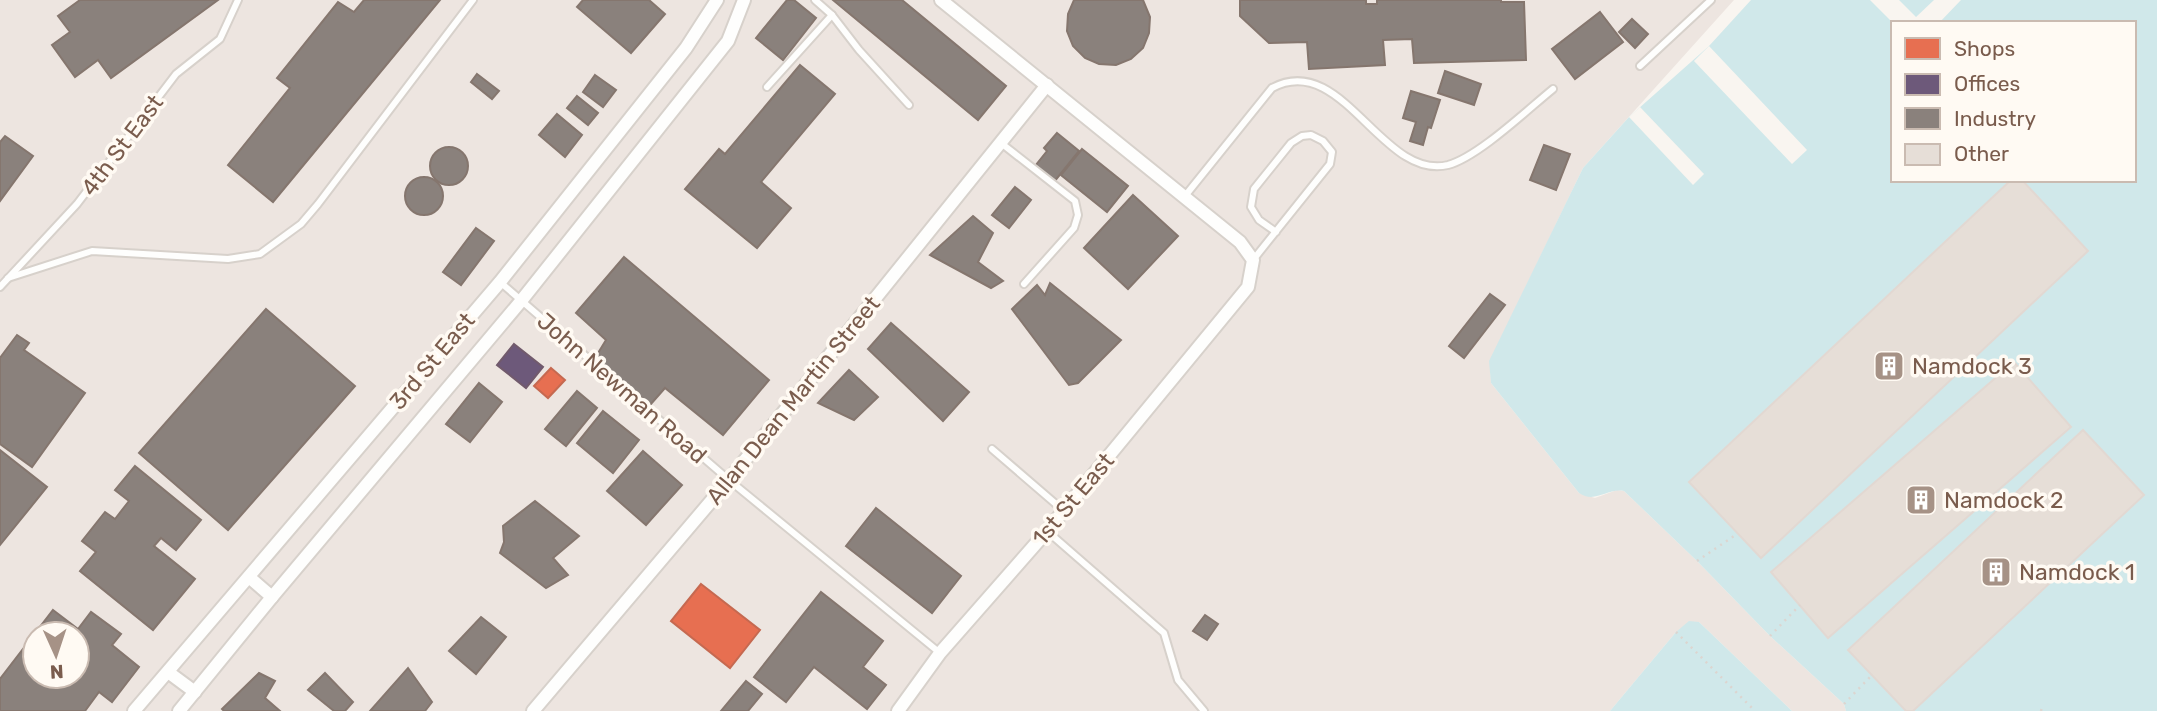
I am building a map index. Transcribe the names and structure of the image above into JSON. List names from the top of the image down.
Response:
{
  "streets": {
    "street": ["3rd St East", "Allan Dean Martin Street", "1st St East"],
    "lane": ["4th St East", "John Newman Road"]
  },
  "crossings": [
    ["3rd St East", "John Newman Road"],
    ["John Newman Road", "Allan Dean Martin Street"],
    ["John Newman Road", "1st St East"]
  ],
  "places": {
    "building": ["Namdock 3", "Namdock 2", "Namdock 1"]
  },
  "legend": [
    "Shops",
    "Offices",
    "Industry",
    "Other"
  ],
  "north": "bottom"
}
